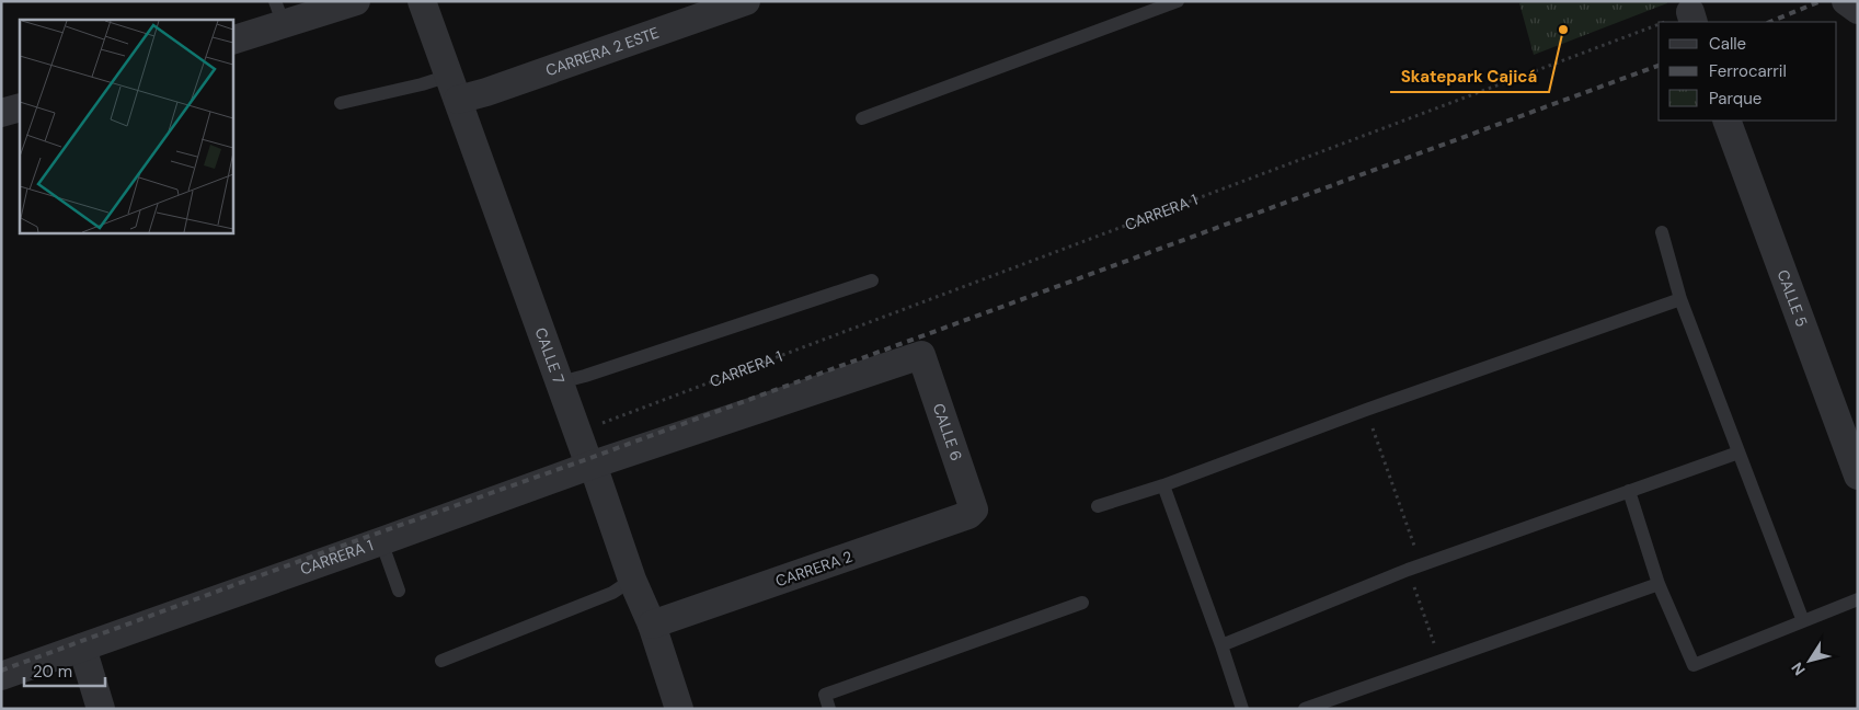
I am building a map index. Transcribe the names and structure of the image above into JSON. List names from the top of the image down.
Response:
{
  "streets": {
    "street": [
      "CARRERA 2 ESTE",
      "CARRERA 1",
      "CALLE 5",
      "CALLE 7",
      "CALLE 6",
      "CARRERA 2"
    ]
  },
  "crossings": [
    ["CARRERA 2 ESTE", "CALLE 7"],
    ["CARRERA 1", "CALLE 7"],
    ["CARRERA 1", "CALLE 6"],
    ["CALLE 7", "CARRERA 2"],
    ["CALLE 6", "CARRERA 2"]
  ],
  "places": ["Skatepark Cajicá"],
  "legend": ["Calle", "Ferrocarril", "Parque"],
  "scale_bar": "20 m",
  "north": "bottom left"
}
